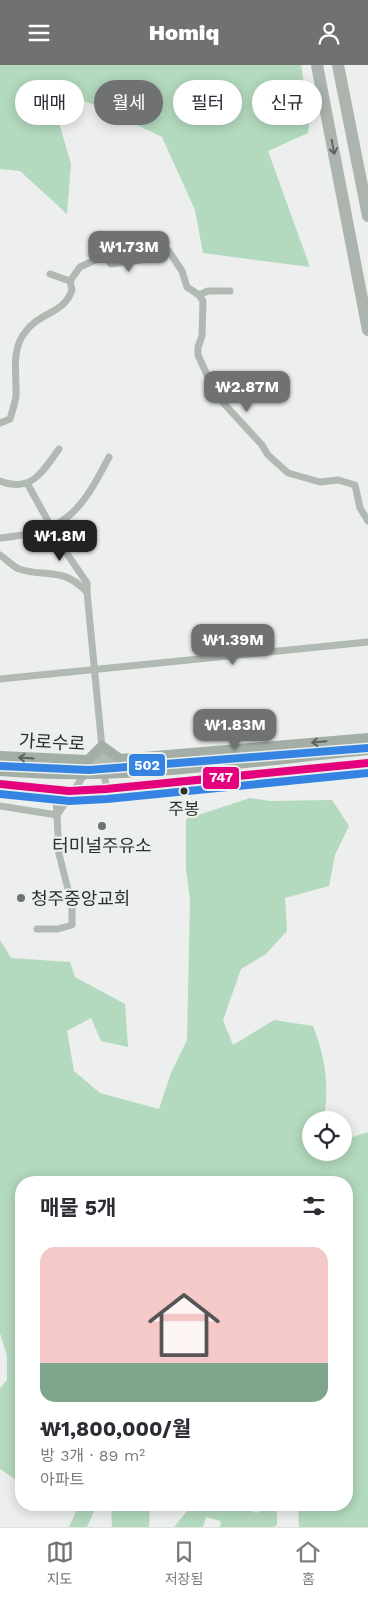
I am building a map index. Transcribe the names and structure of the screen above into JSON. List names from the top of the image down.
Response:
{
  "streets": {
    "main road": ["가로수로"]
  },
  "places": ["주봉", "터미널주유소", "청주중앙교회"],
  "lines": ["transit line 502", "transit line 747"],
  "page": {
    "header": "Homiq",
    "chip": [
      "매매",
      "월세",
      "필터",
      "신규"
    ],
    "price": [
      "₩1.73M",
      "₩2.87M",
      "₩1.8M",
      "₩1.39M",
      "₩1.83M"
    ],
    "heading": "매물 5개",
    "list": [
      {
        "name": "₩1,800,000/월",
        "note": "방 3개 · 89 m² · 아파트"
      }
    ],
    "tabs": ["지도", "저장됨", "홈"]
  }
}
